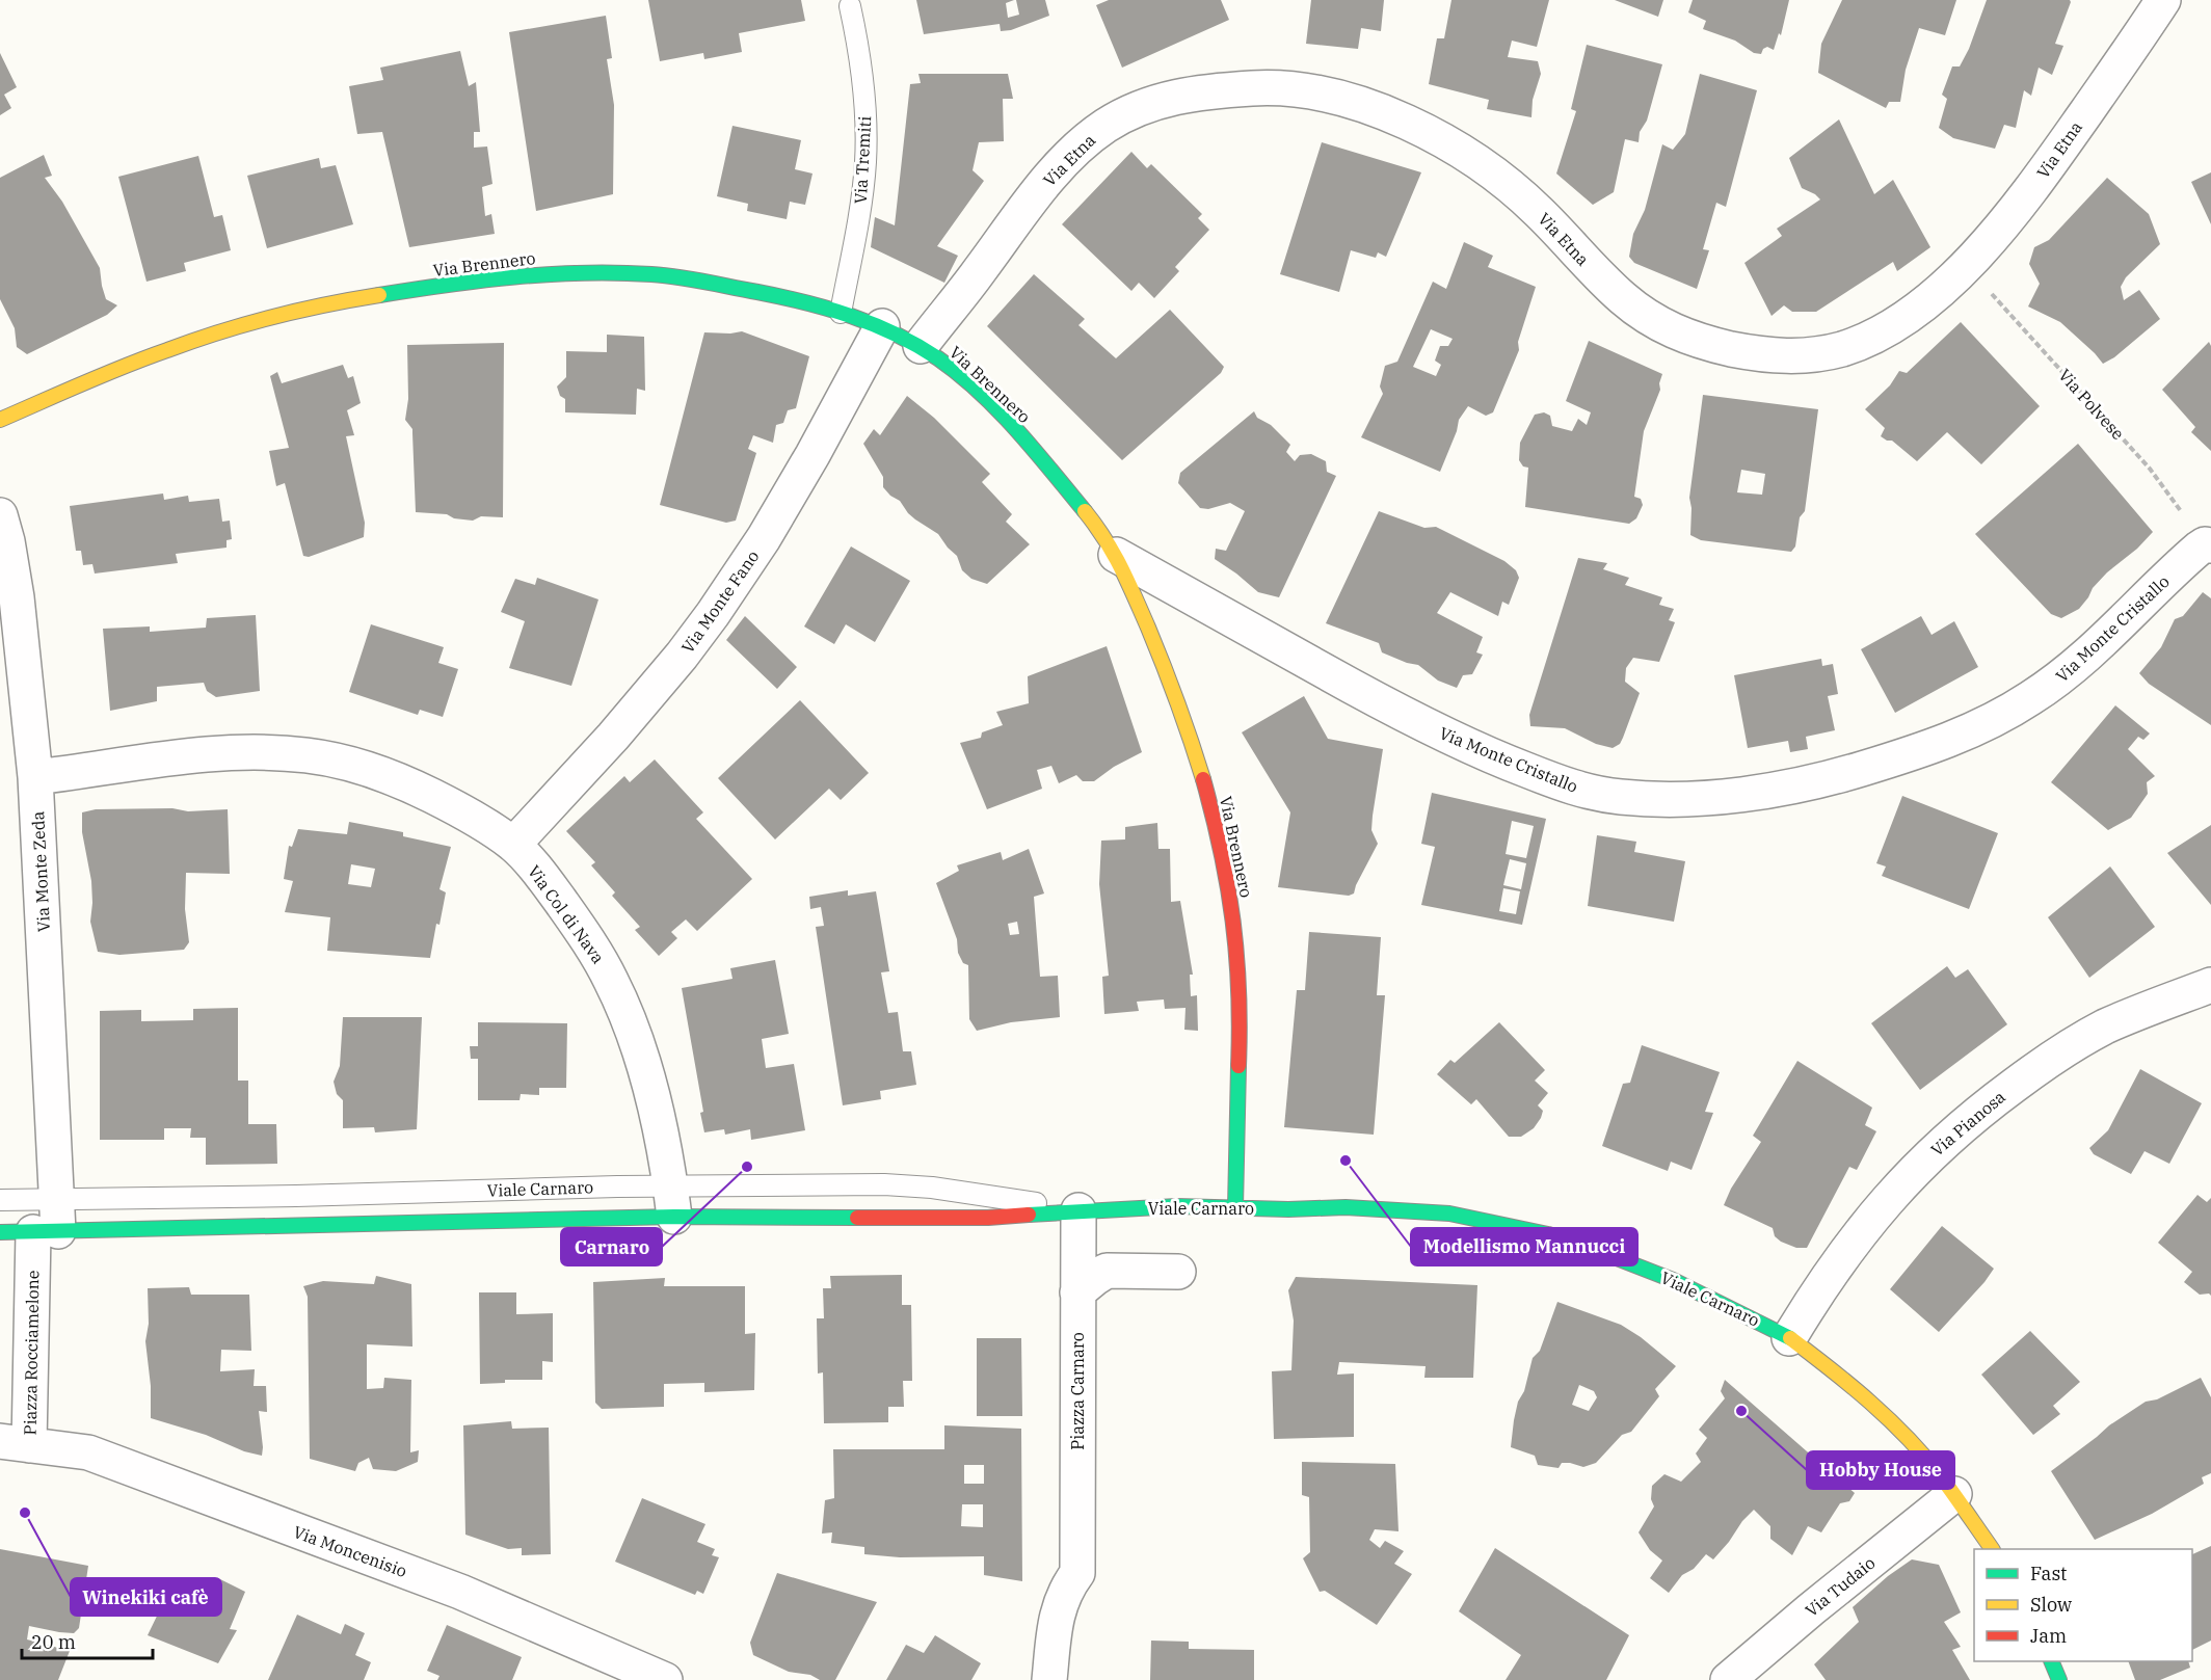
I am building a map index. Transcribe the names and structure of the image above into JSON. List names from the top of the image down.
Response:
{
  "streets": {
    "street": [
      "Via Etna",
      "Via Brennero",
      "Via Monte Fano",
      "Via Monte Cristallo",
      "Via Monte Zeda",
      "Via Col di Nava",
      "Via Pianosa",
      "Viale Carnaro",
      "Piazza Rocciamelone",
      "Piazza Carnaro",
      "Via Moncenisio",
      "Via Tudaio"
    ],
    "lane": ["Via Tremiti"],
    "path": ["Via Polvese"]
  },
  "crossings": [
    ["Via Etna", "Via Brennero"],
    ["Via Etna", "Via Polvese"],
    ["Via Tremiti", "Via Brennero"],
    ["Via Brennero", "Via Monte Fano"],
    ["Via Brennero", "Via Monte Cristallo"],
    ["Via Brennero", "Viale Carnaro"],
    ["Via Polvese", "Via Monte Cristallo"],
    ["Via Monte Fano", "Via Col di Nava"],
    ["Via Monte Zeda", "Via Col di Nava"],
    ["Via Monte Zeda", "Viale Carnaro"],
    ["Via Monte Zeda", "Piazza Rocciamelone"],
    ["Via Col di Nava", "Viale Carnaro"],
    ["Via Pianosa", "Viale Carnaro"],
    ["Viale Carnaro", "Piazza Rocciamelone"],
    ["Viale Carnaro", "Piazza Carnaro"],
    ["Viale Carnaro", "Via Tudaio"],
    ["Piazza Rocciamelone", "Via Moncenisio"]
  ],
  "places": [
    "Modellismo Mannucci",
    "Carnaro",
    "Hobby House",
    "Winekiki cafè"
  ],
  "legend": ["Fast", "Slow", "Jam"],
  "scale_bar": "20 m"
}
